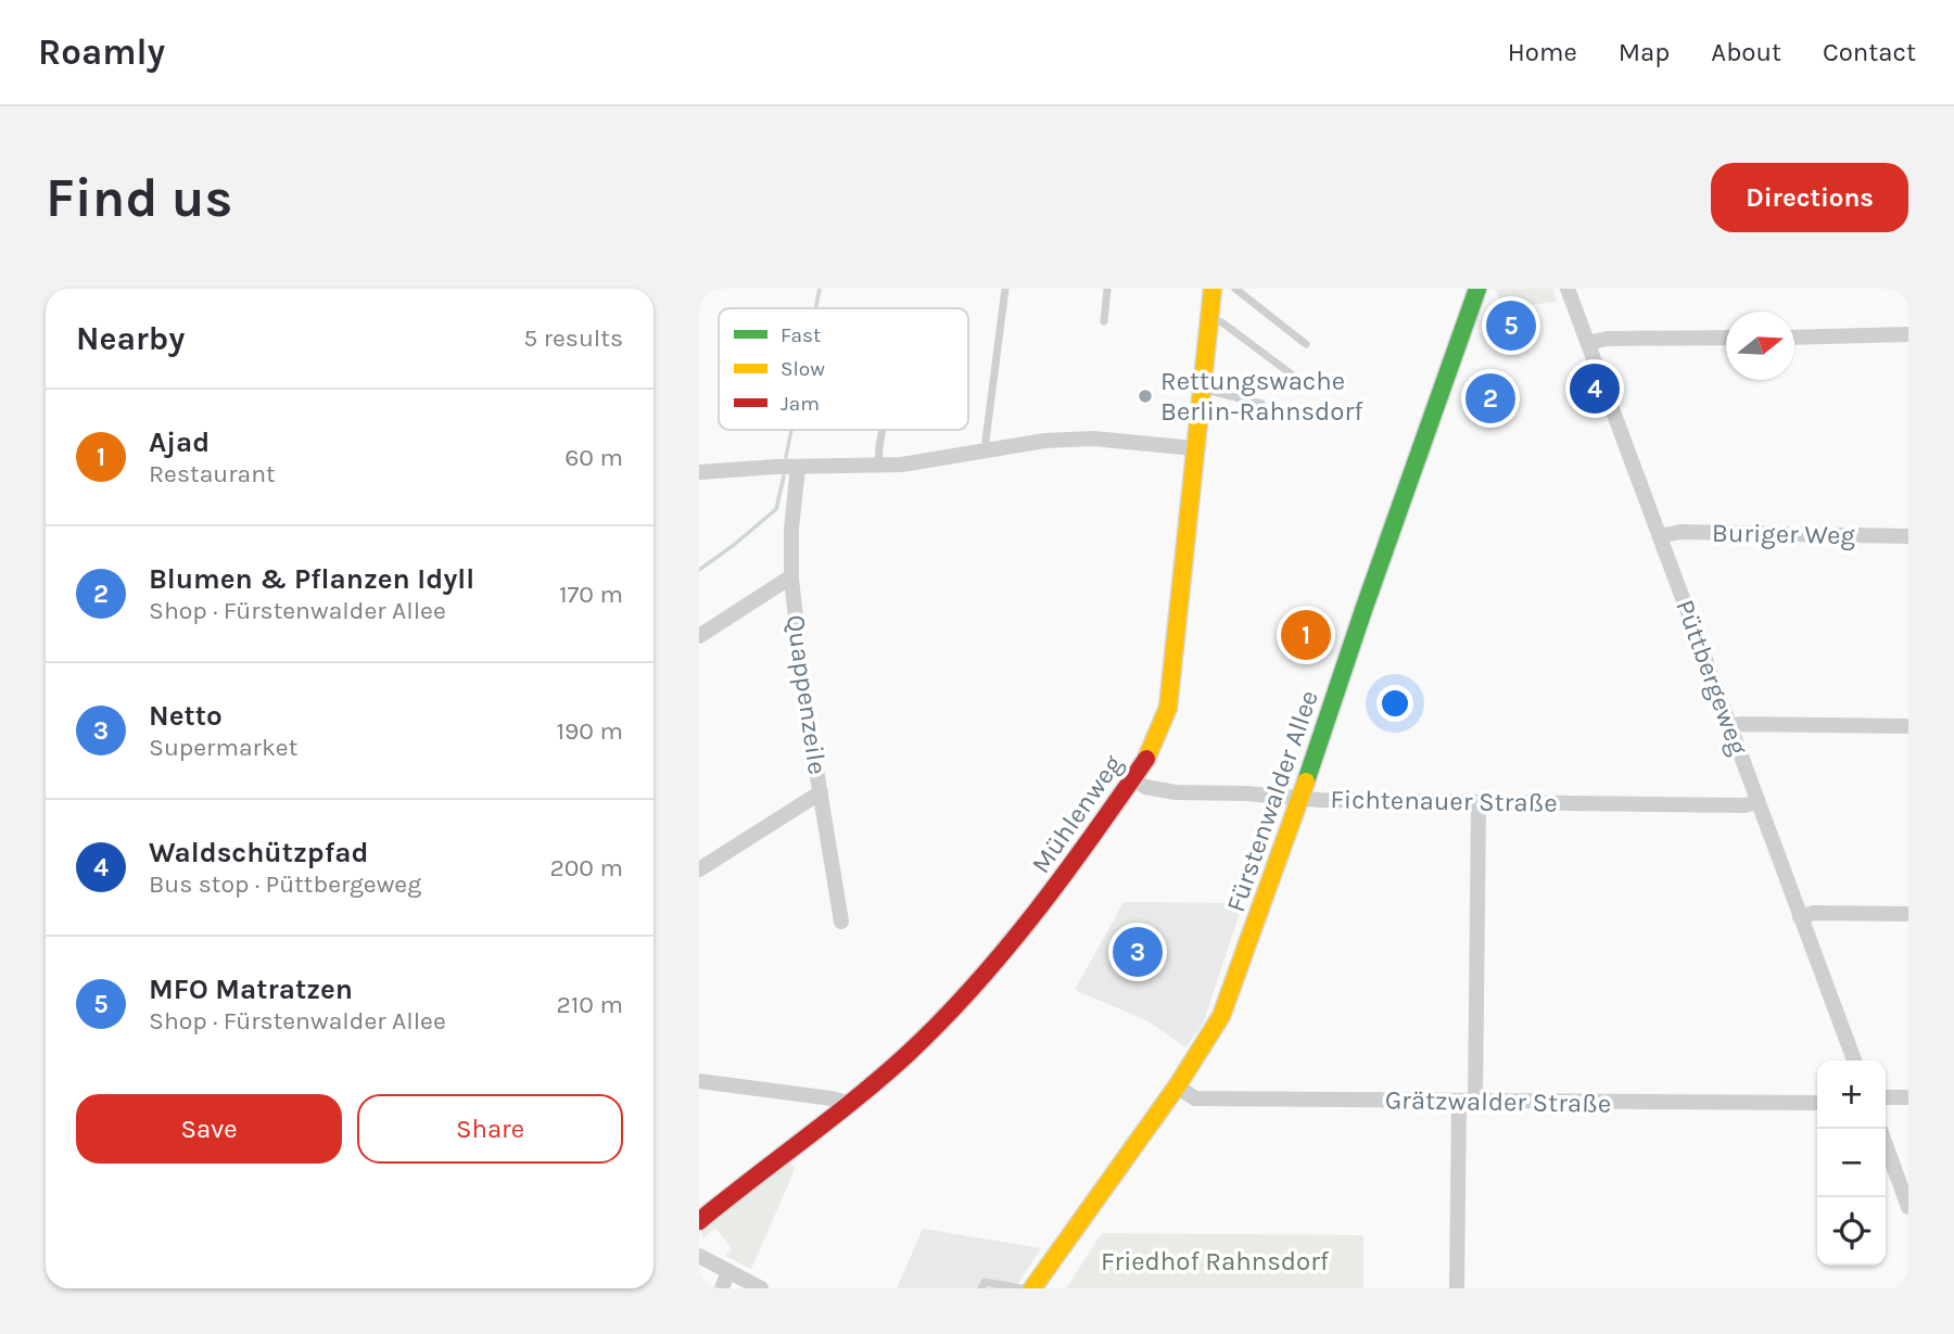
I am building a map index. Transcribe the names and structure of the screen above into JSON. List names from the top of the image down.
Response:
{
  "streets": {
    "street": [
      "Buriger Weg",
      "Püttbergeweg",
      "Quappenzeile",
      "Fürstenwalder Allee",
      "Fichtenauer Straße",
      "Mühlenweg",
      "Grätzwalder Straße"
    ]
  },
  "crossings": [
    ["Buriger Weg", "Püttbergeweg"],
    ["Püttbergeweg", "Fichtenauer Straße"],
    ["Fürstenwalder Allee", "Fichtenauer Straße"],
    ["Fürstenwalder Allee", "Grätzwalder Straße"],
    ["Fichtenauer Straße", "Mühlenweg"]
  ],
  "parks": ["Friedhof Rahnsdorf"],
  "places": ["Rettungswache Berlin-Rahnsdorf"],
  "legend": ["Fast", "Slow", "Jam"],
  "north": "right",
  "page": {
    "header": "Roamly",
    "nav": [
      "Home",
      "Map",
      "About",
      "Contact"
    ],
    "buttons": [
      "Directions",
      ["Save", "Share"]
    ],
    "title": "Find us",
    "heading": ["Nearby", "5 results"],
    "pins": [
      "5",
      "4",
      "2",
      "1",
      "3"
    ],
    "list": [
      {
        "mark": "1",
        "name": "Ajad",
        "note": "Restaurant",
        "value": "60 m"
      },
      {
        "mark": "2",
        "name": "Blumen & Pflanzen Idyll",
        "note": "Shop · Fürstenwalder Allee",
        "value": "170 m"
      },
      {
        "mark": "3",
        "name": "Netto",
        "note": "Supermarket",
        "value": "190 m"
      },
      {
        "mark": "4",
        "name": "Waldschützpfad",
        "note": "Bus stop · Püttbergeweg",
        "value": "200 m"
      },
      {
        "mark": "5",
        "name": "MFO Matratzen",
        "note": "Shop · Fürstenwalder Allee",
        "value": "210 m"
      }
    ],
    "map_buttons": ["+", "−"]
  }
}
